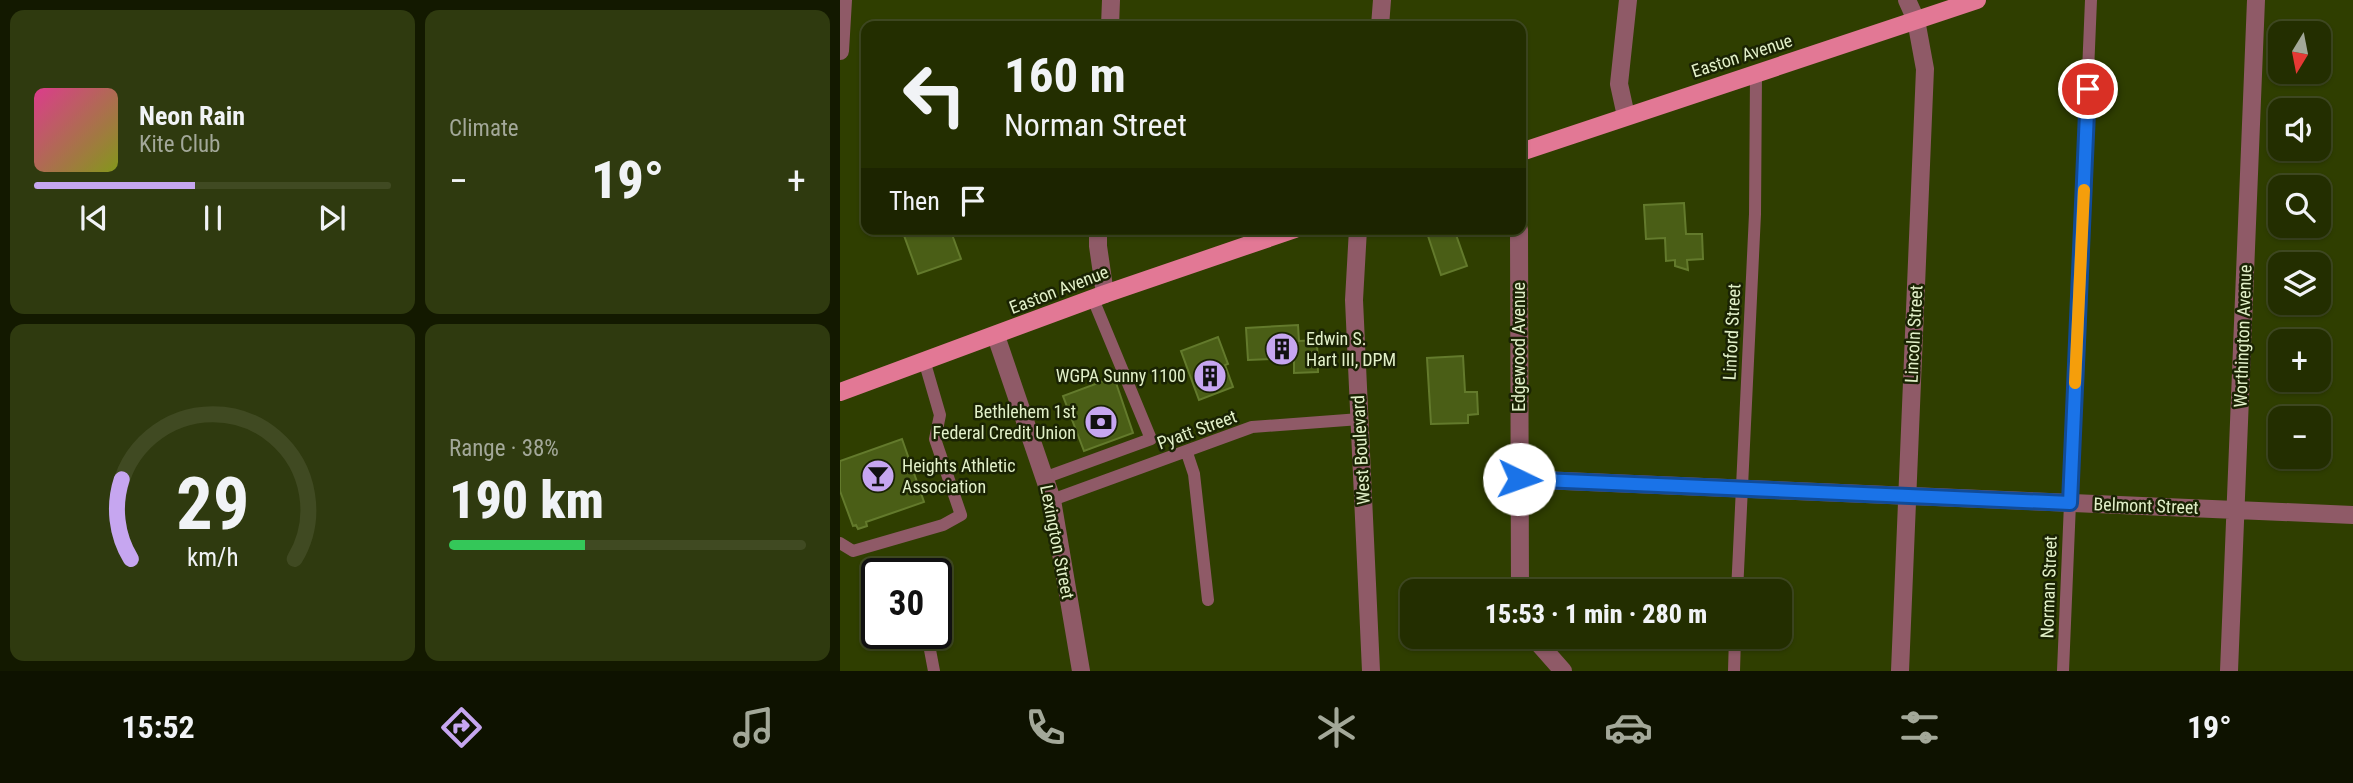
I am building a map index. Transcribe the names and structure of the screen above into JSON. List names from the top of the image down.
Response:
{
  "streets": {
    "main road": ["Easton Avenue"],
    "street": [
      "Lincoln Street",
      "Worthington Avenue",
      "Edgewood Avenue",
      "West Boulevard",
      "Belmont Street",
      "Lexington Street"
    ],
    "lane": ["Linford Street", "Pyatt Street", "Norman Street"]
  },
  "crossings": [
    ["Easton Avenue", "Linford Street"],
    ["Easton Avenue", "Lincoln Street"],
    ["Easton Avenue", "Lexington Street"],
    ["Linford Street", "Belmont Street"],
    ["Lincoln Street", "Belmont Street"],
    ["Worthington Avenue", "Belmont Street"],
    ["Edgewood Avenue", "Belmont Street"],
    ["Pyatt Street", "West Boulevard"],
    ["Pyatt Street", "Lexington Street"],
    ["Belmont Street", "Norman Street"]
  ],
  "places": {
    "building": ["Edwin S. Hart III, DPM", "WGPA Sunny 1100"],
    "bank": ["Bethlehem 1st Federal Credit Union"],
    "bar": ["Heights Athletic Association"]
  },
  "north": "bottom",
  "page": {
    "tile": [
      "Climate",
      ["Range · 38%", "190 km"]
    ],
    "map_buttons": ["+", "−"],
    "turn": ["160 m", "Norman Street"],
    "song": ["Neon Rain", "Kite Club"],
    "heat": ["−", "19°", "+"],
    "then": "Then",
    "limit": "30",
    "trip": "15:53 · 1 min · 280 m",
    "tabs": ["15:52", "19°"],
    "gauge": ["29", "km/h"]
  }
}
